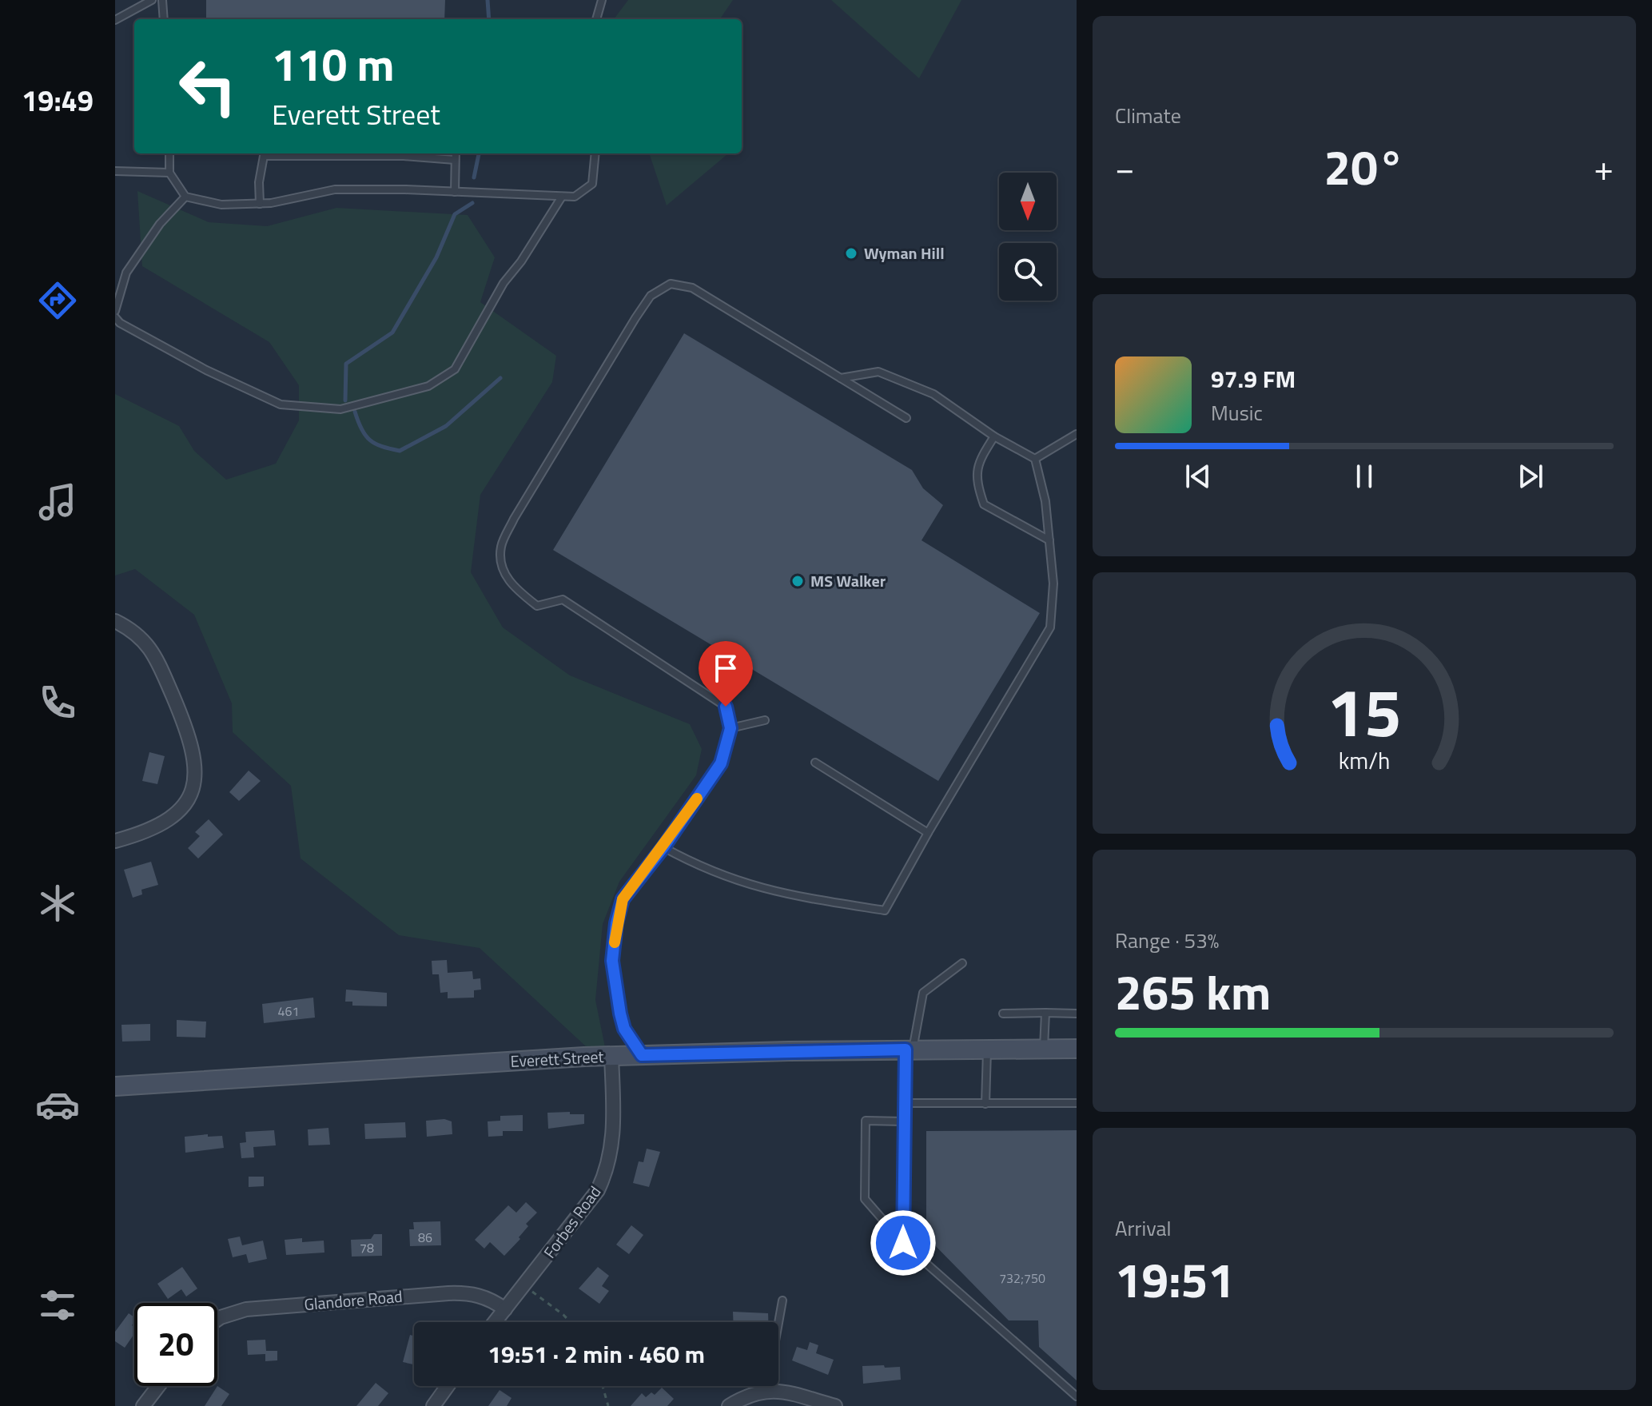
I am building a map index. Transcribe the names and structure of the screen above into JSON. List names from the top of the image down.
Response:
{
  "streets": {
    "street": ["Everett Street", "Forbes Road", "Glandore Road"]
  },
  "crossings": [
    ["Everett Street", "Forbes Road"],
    ["Forbes Road", "Glandore Road"]
  ],
  "places": ["Wyman Hill", "MS Walker"],
  "house_numbers": [
    "461",
    "86",
    "78",
    "732;750"
  ],
  "north": "bottom",
  "page": {
    "tabs": "19:49",
    "tile": [
      "Climate",
      ["Range · 53%", "265 km"],
      ["Arrival", "19:51"]
    ],
    "turn": ["110 m", "Everett Street"],
    "heat": ["−", "20°", "+"],
    "song": ["97.9 FM", "Music"],
    "limit": "20",
    "trip": "19:51 · 2 min · 460 m",
    "gauge": ["15", "km/h"]
  }
}
